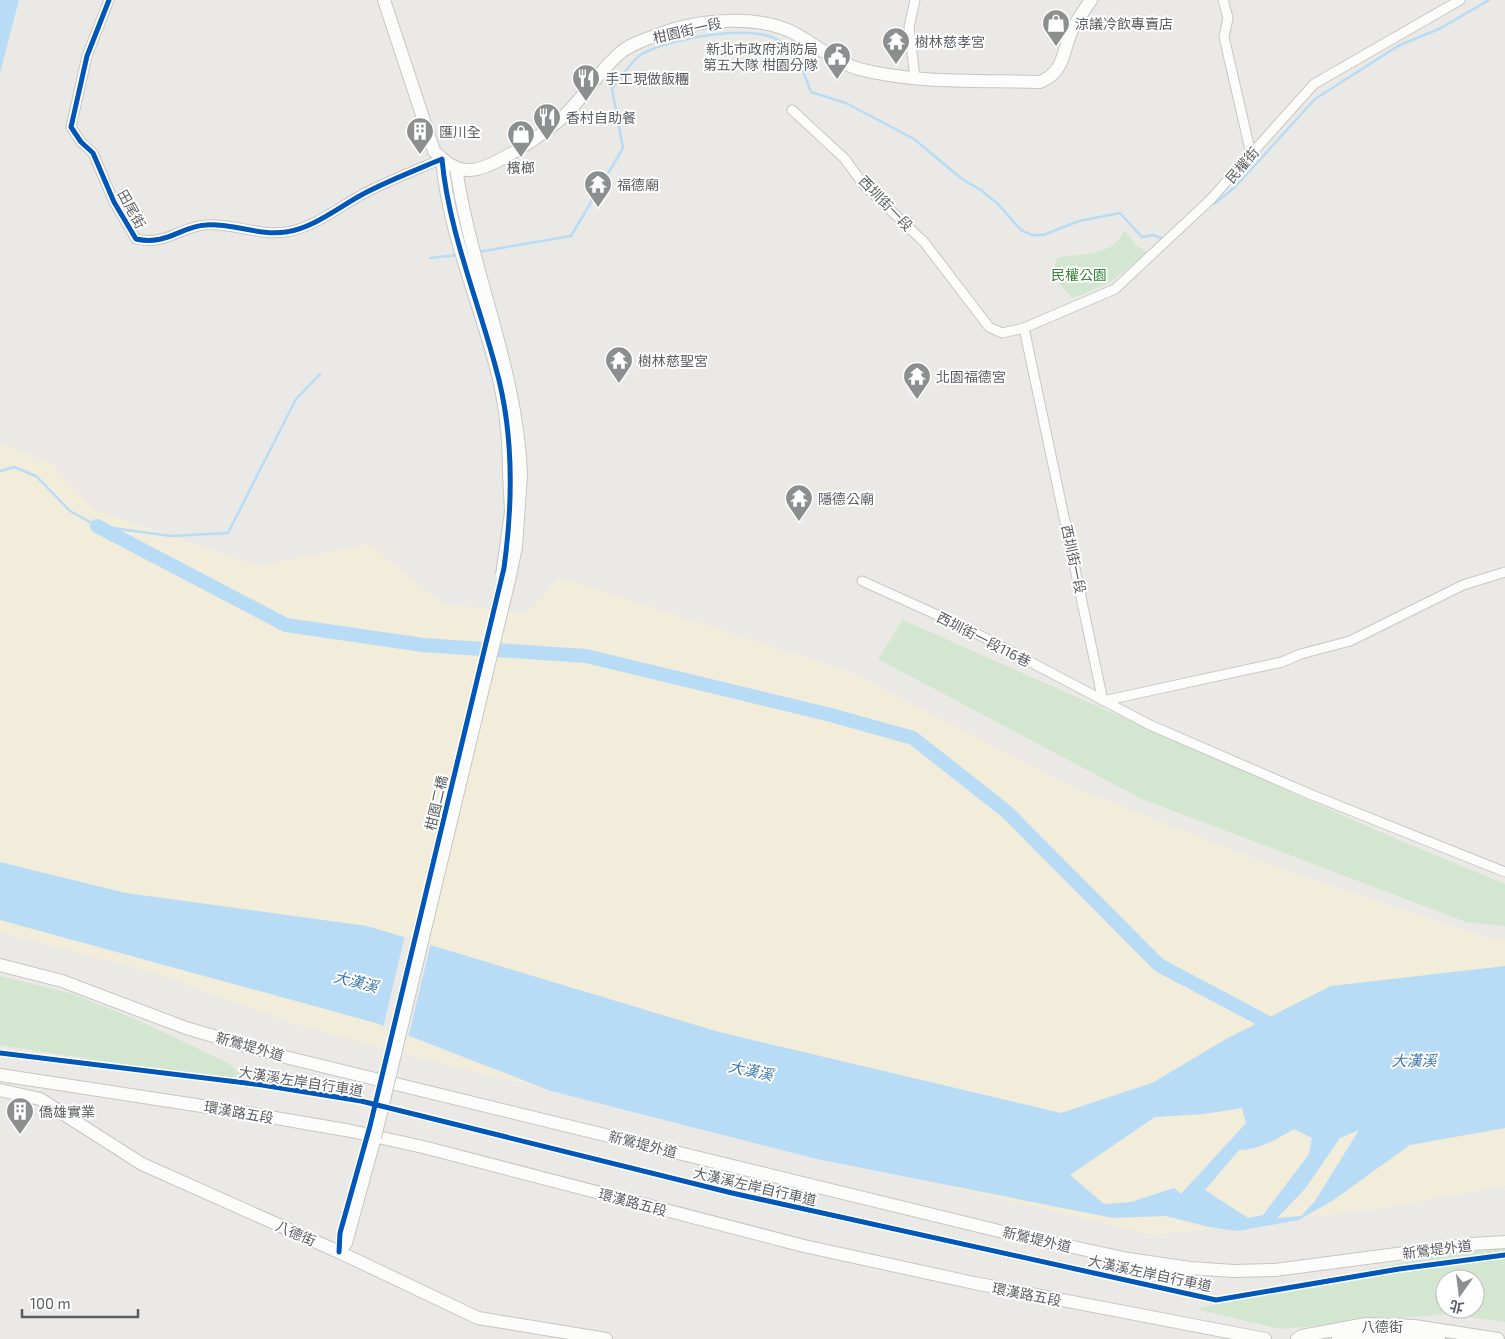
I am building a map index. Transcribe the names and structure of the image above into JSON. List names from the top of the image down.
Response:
{
  "streets": {
    "street": [
      "柑園街一段",
      "民權街",
      "西圳街一段",
      "田尾街",
      "西圳街一段116巷",
      "柑園二橋",
      "新鶯堤外道",
      "環漢路五段",
      "八德街"
    ],
    "cycle path": ["大漢溪左岸自行車道"]
  },
  "crossings": [
    ["民權街", "西圳街一段"],
    ["西圳街一段", "西圳街一段116巷"],
    ["柑園二橋", "環漢路五段"],
    ["柑園二橋", "八德街"]
  ],
  "water": ["大漢溪"],
  "parks": ["民權公園"],
  "places": {
    "shop": ["涼議冷飲專賣店", "檳榔"],
    "temple": [
      "樹林慈孝宮",
      "福德廟",
      "樹林慈聖宮",
      "北園福德宮",
      "隱德公廟"
    ],
    "public building": ["新北市政府消防局 第五大隊 柑園分隊"],
    "restaurant": ["手工現做飯糰", "香村自助餐"],
    "building": ["匯川全", "僑雄實業"]
  },
  "scale_bar": "100 m",
  "north": "bottom"
}
